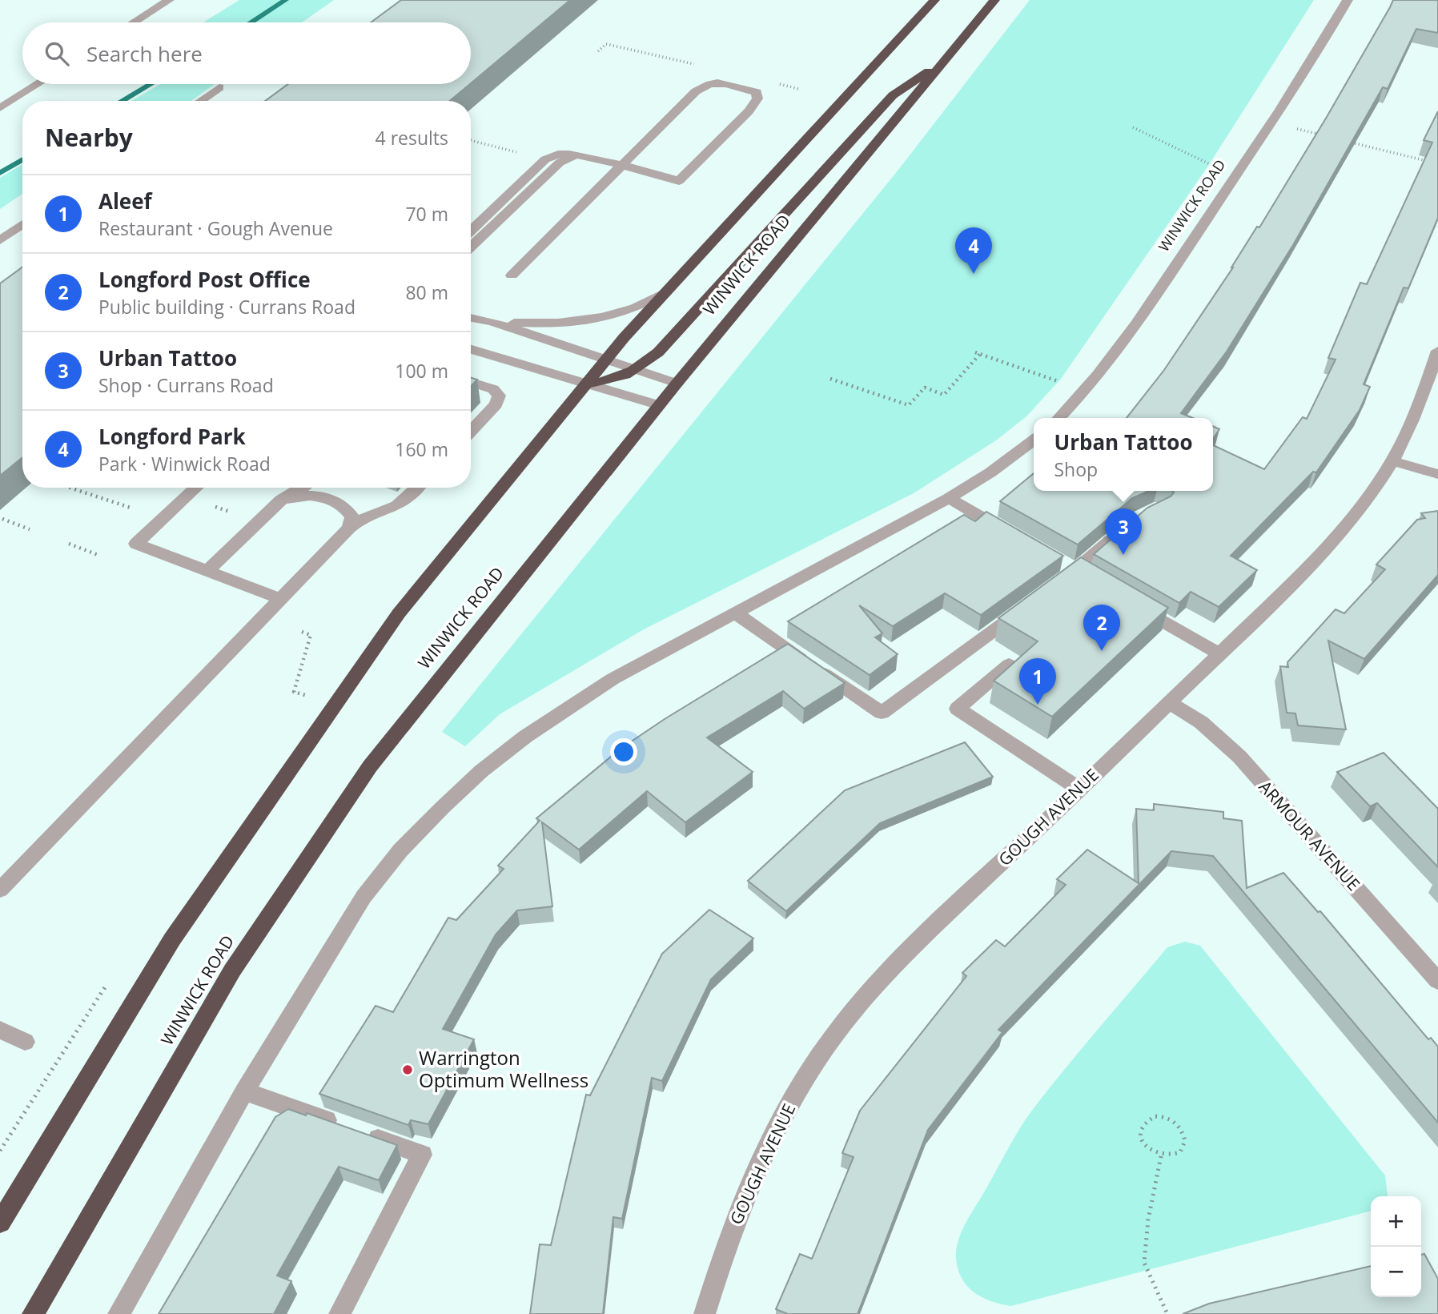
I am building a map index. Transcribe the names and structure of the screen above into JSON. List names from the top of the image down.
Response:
{
  "streets": {
    "highway": ["WINWICK ROAD"],
    "street": ["GOUGH AVENUE", "ARMOUR AVENUE"]
  },
  "crossings": [
    ["GOUGH AVENUE", "ARMOUR AVENUE"]
  ],
  "places": ["Warrington Optimum Wellness"],
  "page": {
    "search": "Search here",
    "heading": ["Nearby", "4 results"],
    "list": [
      {
        "mark": "1",
        "name": "Aleef",
        "note": "Restaurant · Gough Avenue",
        "value": "70 m"
      },
      {
        "mark": "2",
        "name": "Longford Post Office",
        "note": "Public building · Currans Road",
        "value": "80 m"
      },
      {
        "mark": "3",
        "name": "Urban Tattoo",
        "note": "Shop · Currans Road",
        "value": "100 m"
      },
      {
        "mark": "4",
        "name": "Longford Park",
        "note": "Park · Winwick Road",
        "value": "160 m"
      }
    ],
    "pins": [
      "4",
      "3",
      "2",
      "1"
    ],
    "popup": ["Urban Tattoo", "Shop"],
    "map_buttons": ["+", "−"]
  }
}
